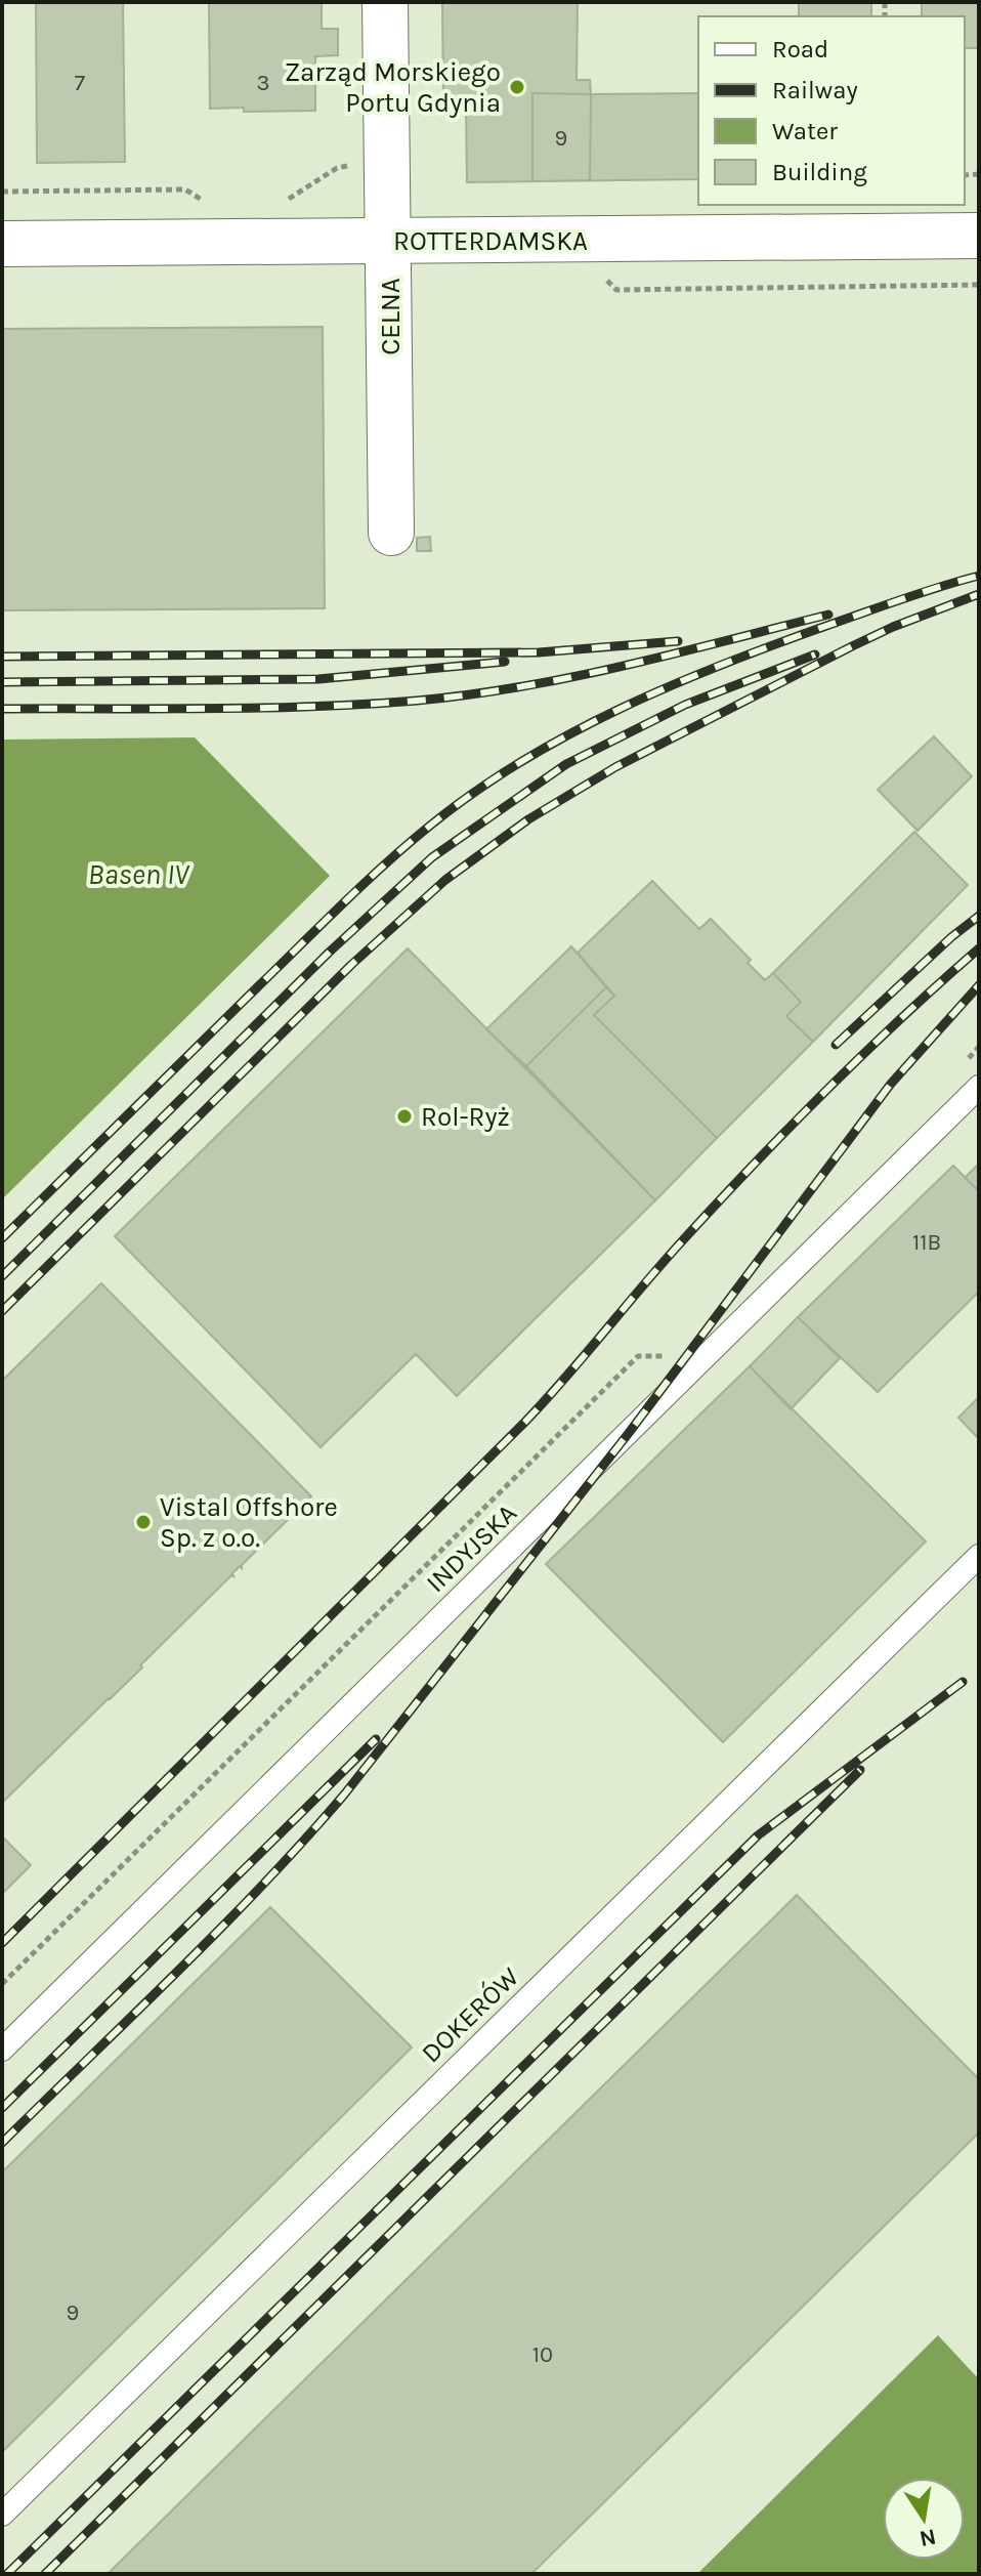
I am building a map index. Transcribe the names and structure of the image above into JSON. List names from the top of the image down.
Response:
{
  "streets": {
    "street": ["ROTTERDAMSKA", "CELNA"],
    "lane": ["INDYJSKA", "DOKERÓW"]
  },
  "crossings": [
    ["ROTTERDAMSKA", "CELNA"]
  ],
  "water": ["Basen IV"],
  "places": ["Zarząd Morskiego Portu Gdynia", "Rol-Ryż", "Vistal Offshore Sp. z o.o."],
  "house_numbers": [
    "7",
    "3",
    "9",
    "11B",
    "9",
    "10"
  ],
  "legend": [
    "Road",
    "Railway",
    "Water",
    "Building"
  ],
  "north": "bottom"
}
